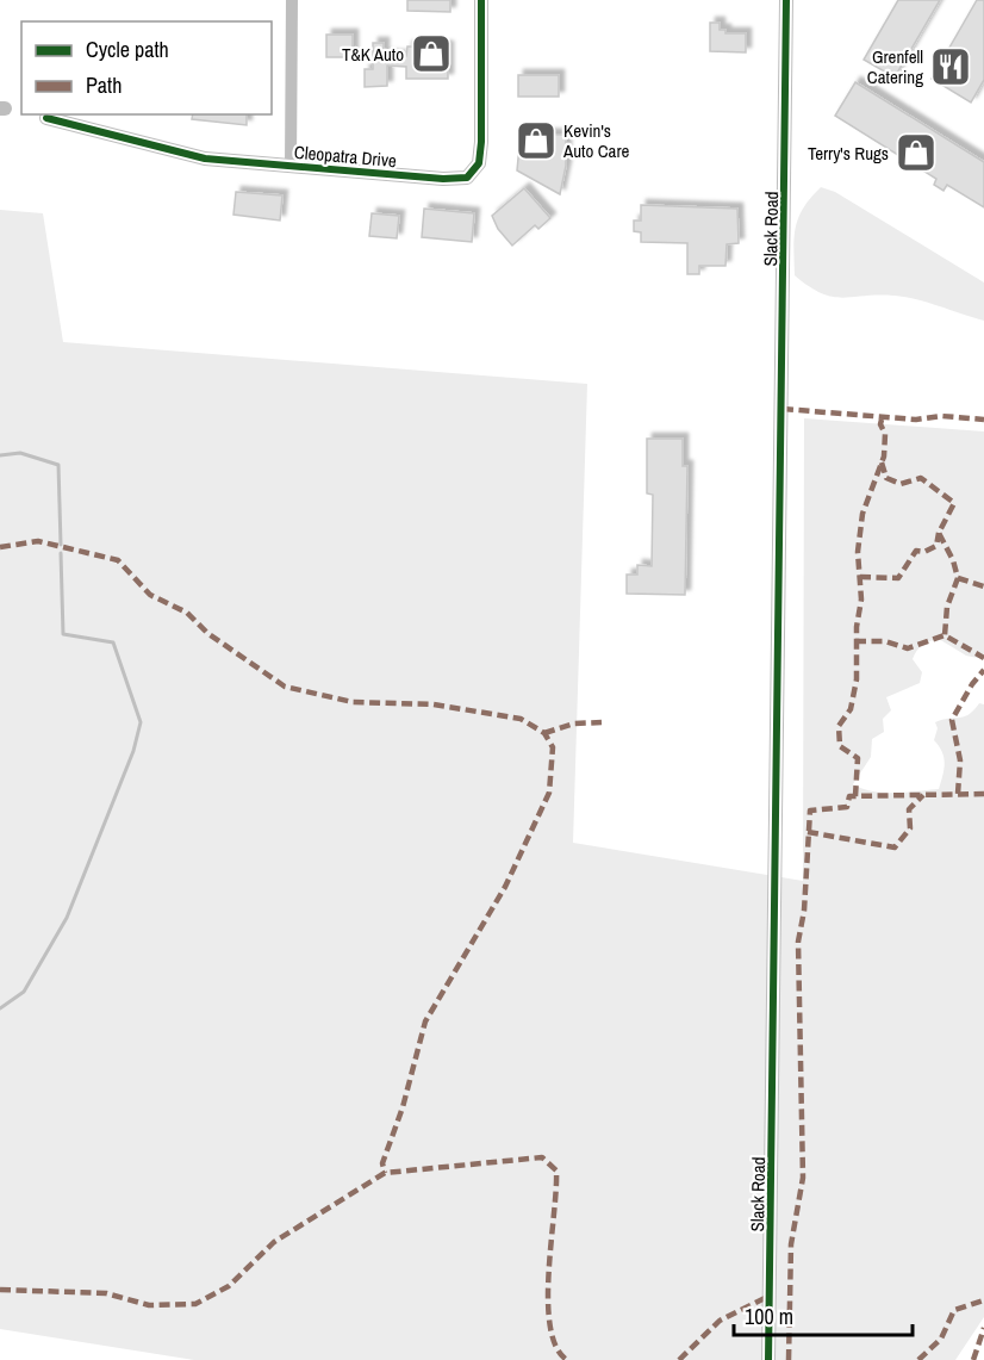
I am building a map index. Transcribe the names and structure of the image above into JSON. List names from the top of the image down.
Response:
{
  "streets": {
    "street": ["Cleopatra Drive", "Slack Road"]
  },
  "places": {
    "shop": ["T&K Auto", "Kevin's Auto Care", "Terry's Rugs"],
    "restaurant": ["Grenfell Catering"]
  },
  "legend": ["Cycle path", "Path"],
  "scale_bar": "100 m"
}
